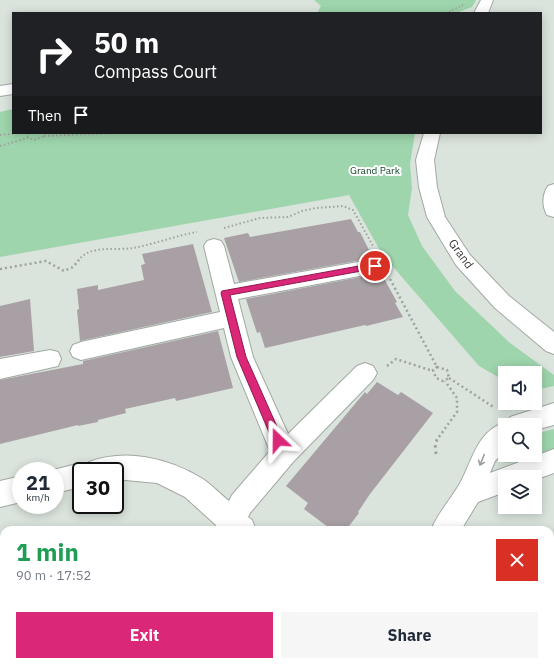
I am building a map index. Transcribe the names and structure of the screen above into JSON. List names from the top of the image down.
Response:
{
  "streets": {
    "street": ["Grand"]
  },
  "parks": ["Grand Park"],
  "page": {
    "turn": ["50 m", "Compass Court"],
    "then": "Then",
    "speed": "21 km/h",
    "limit": "30",
    "heading": ["1 min", "90 m · 17:52"],
    "buttons": ["Exit", "Share"]
  }
}
